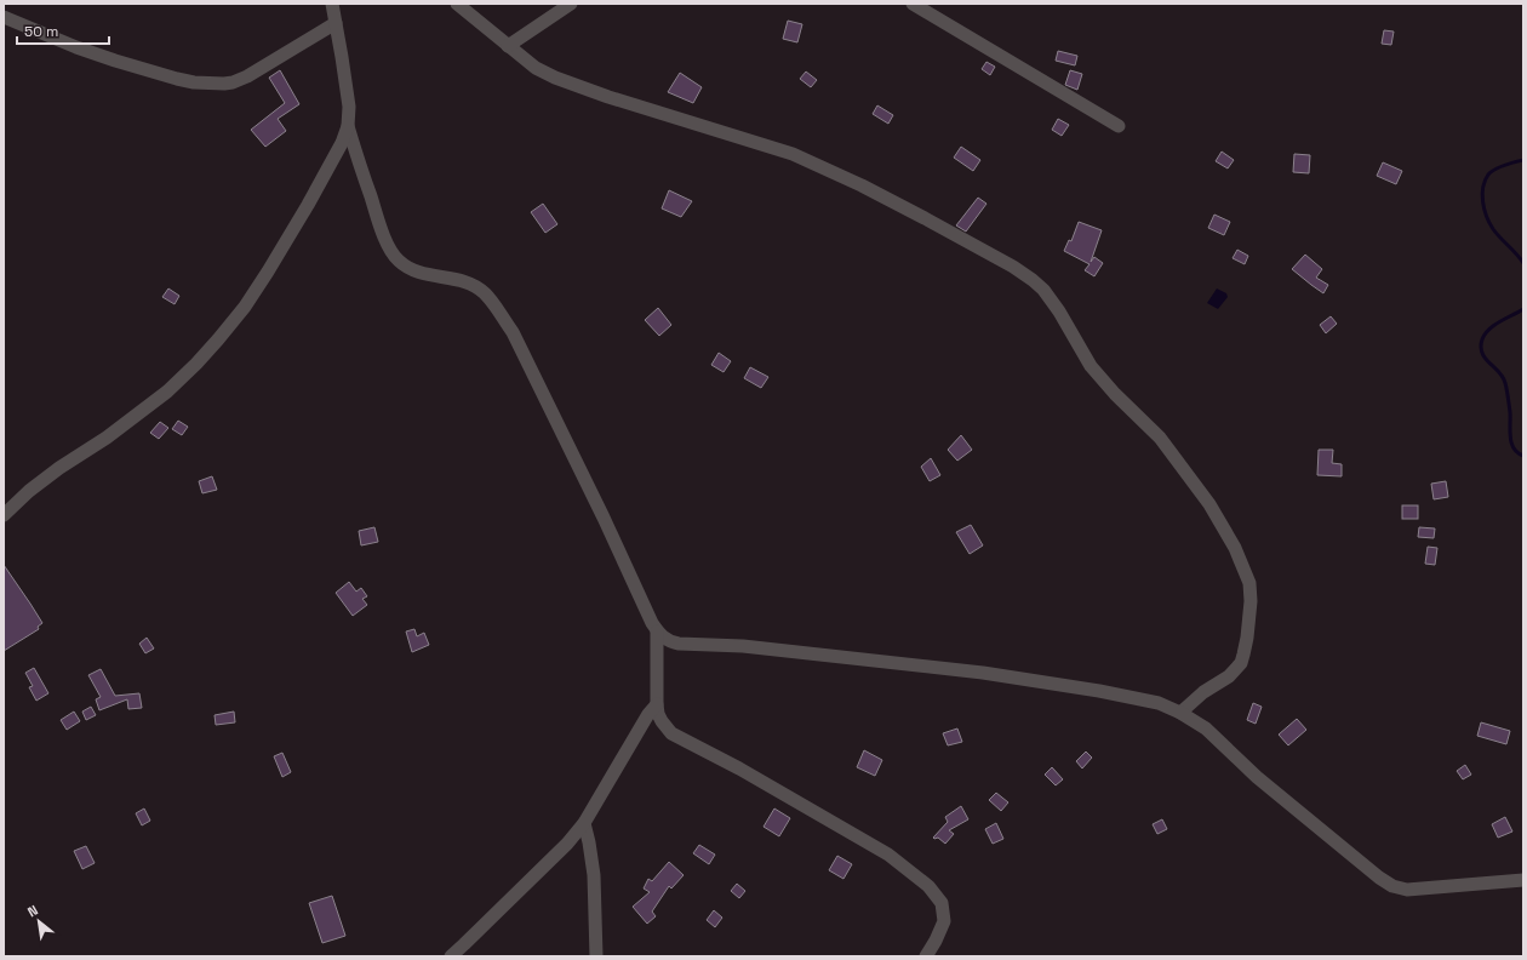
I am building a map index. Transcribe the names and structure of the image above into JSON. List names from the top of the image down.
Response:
{
  "scale_bar": "50 m",
  "north": "top left"
}
